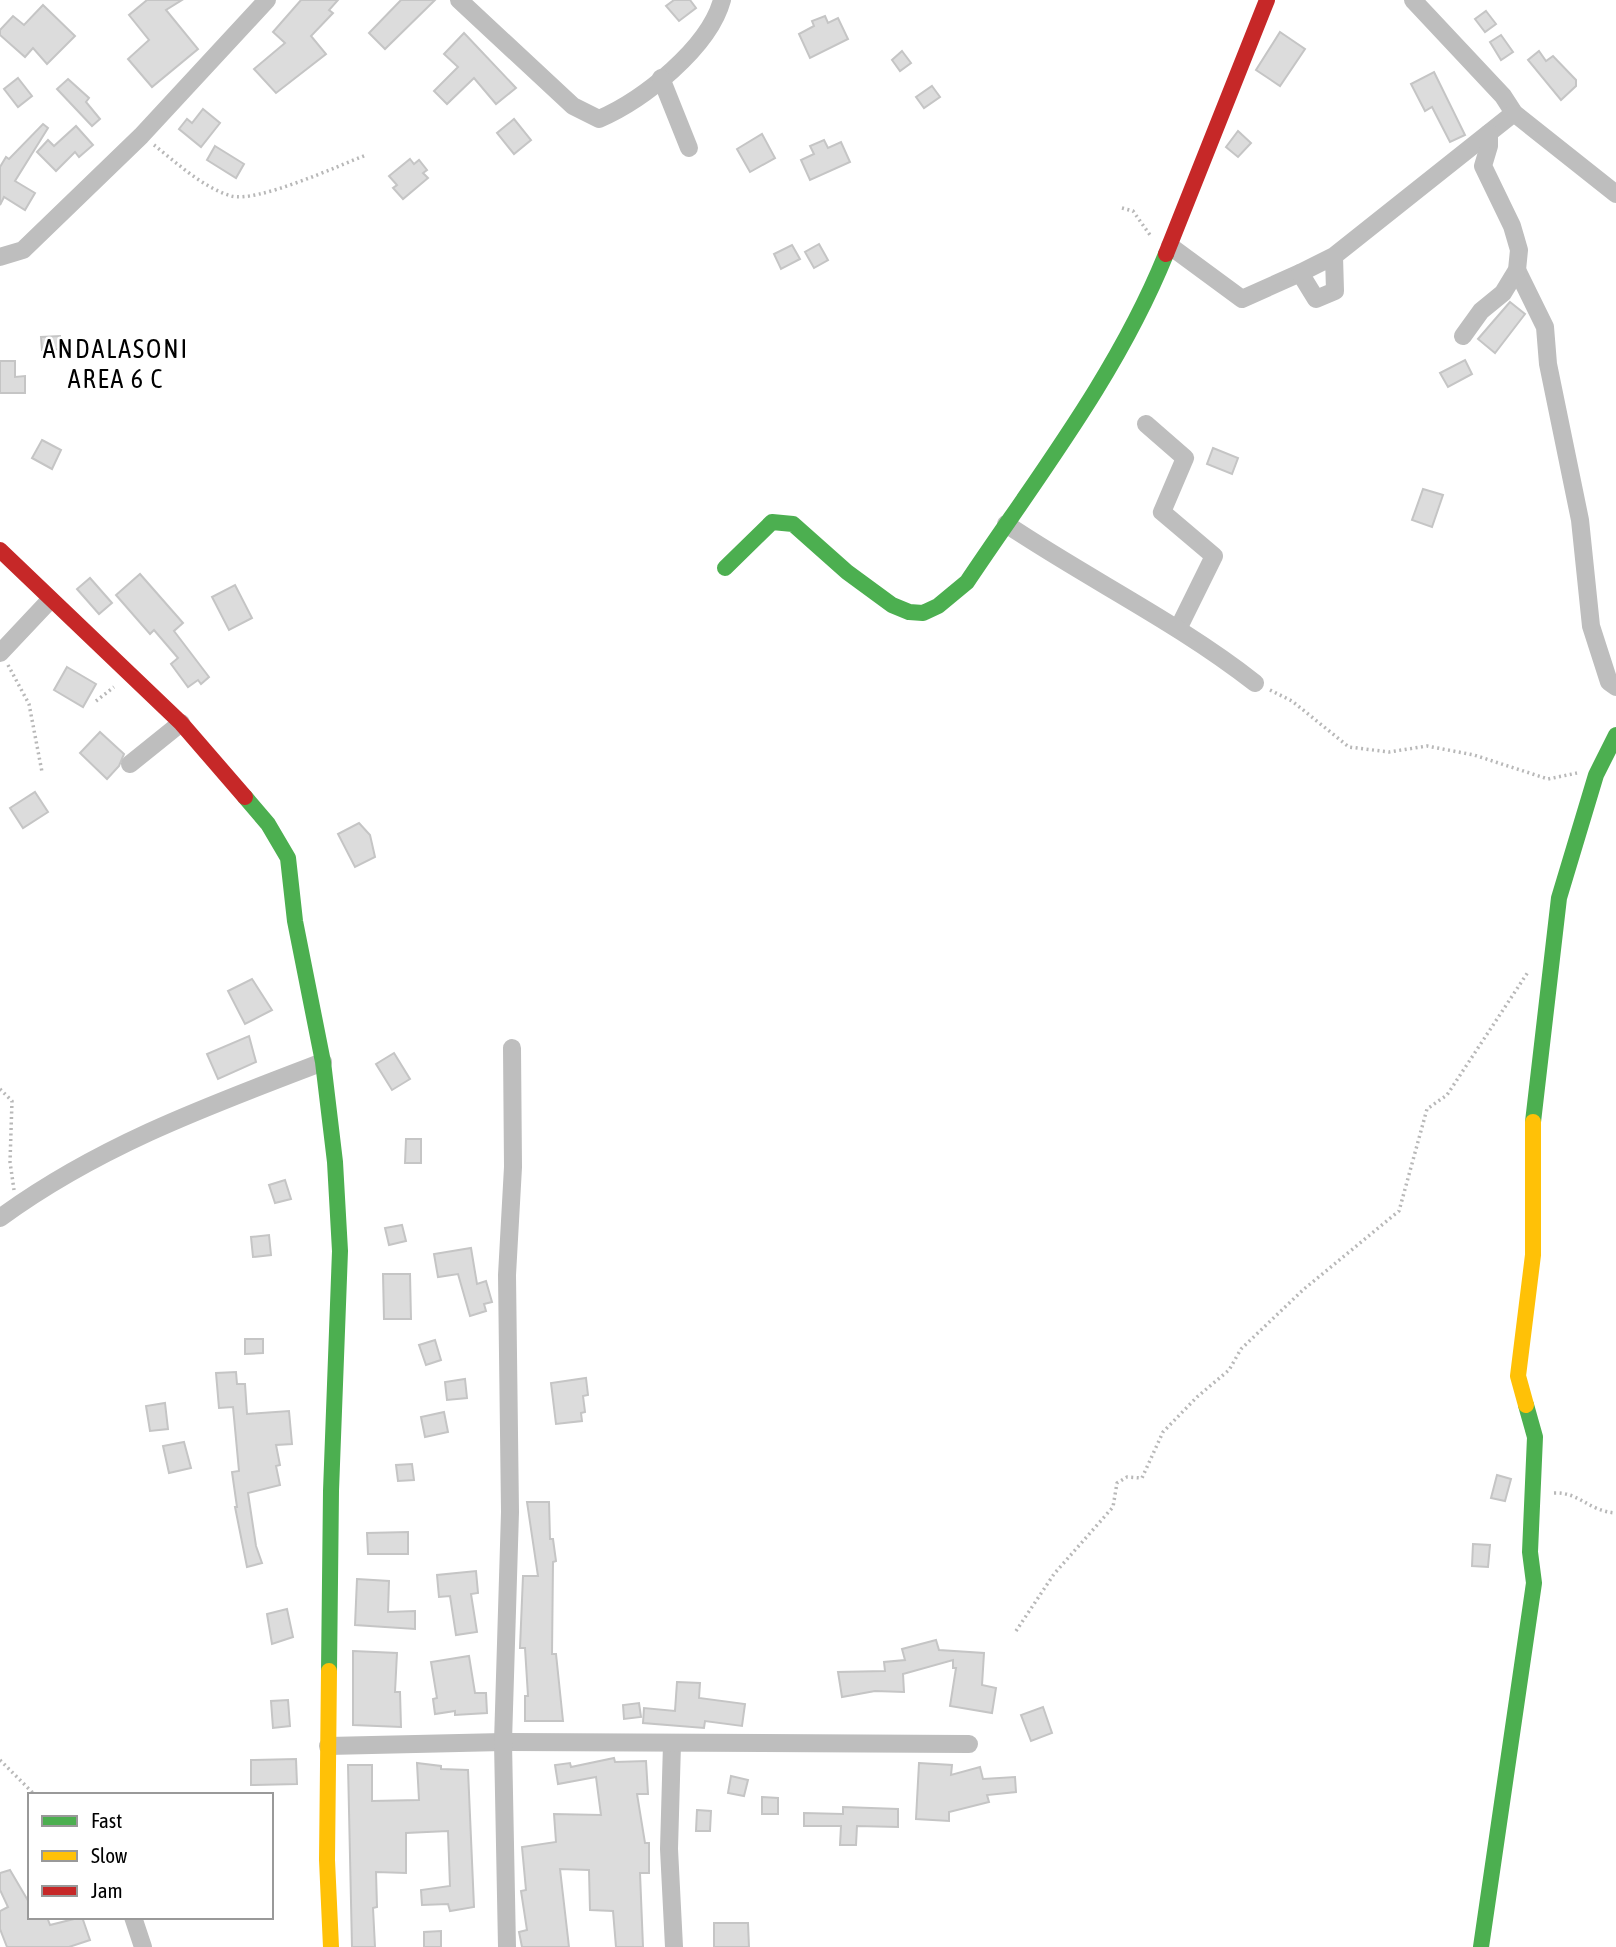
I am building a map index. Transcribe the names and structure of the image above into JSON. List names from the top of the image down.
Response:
{
  "districts": ["ANDALASONI AREA 6 C"],
  "legend": ["Fast", "Slow", "Jam"]
}
